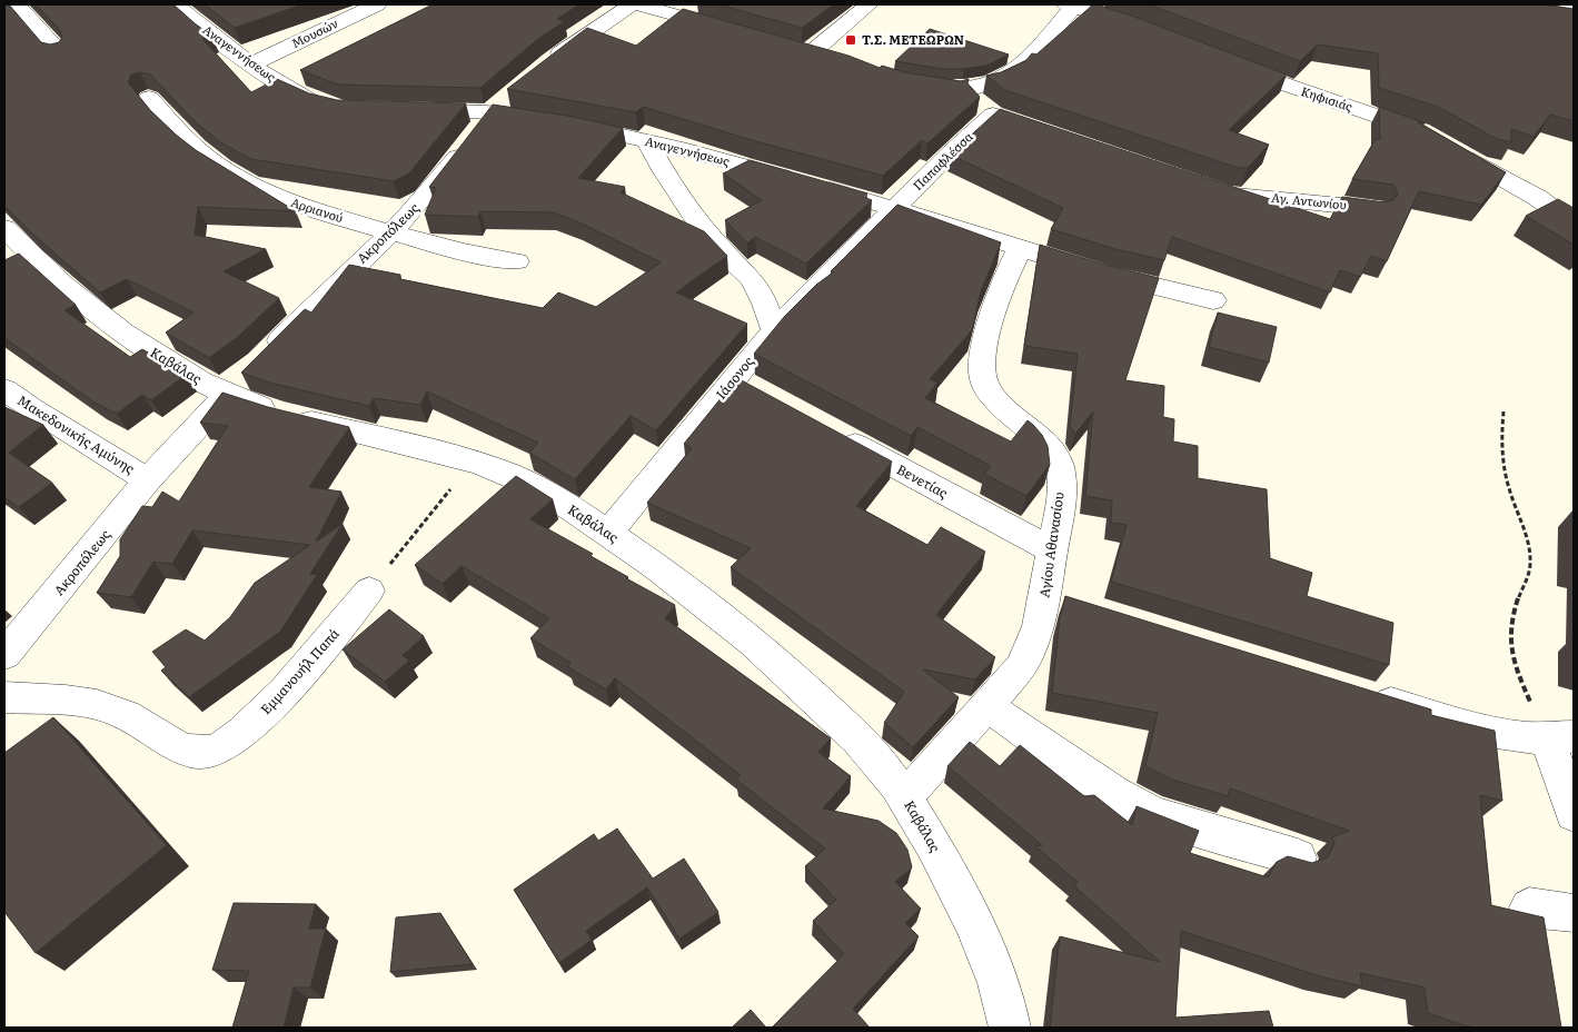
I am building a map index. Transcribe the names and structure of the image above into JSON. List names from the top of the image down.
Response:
{
  "streets": {
    "street": [
      "Μουσών",
      "Αναγεννήσεως",
      "Κηφισιάς",
      "Παπαφλέσσα",
      "Αγ. Αντωνίου",
      "Αρριανού",
      "Ακροπόλεως",
      "Καβάλας",
      "Ιάσονος",
      "Μακεδονικής Αμύνης",
      "Βενετίας",
      "Αγίου Αθανασίου",
      "Εμμανουήλ Παπά"
    ]
  },
  "crossings": [
    ["Μουσών", "Αναγεννήσεως"],
    ["Αναγεννήσεως", "Παπαφλέσσα"],
    ["Αναγεννήσεως", "Ακροπόλεως"],
    ["Αναγεννήσεως", "Ιάσονος"],
    ["Αναγεννήσεως", "Αγίου Αθανασίου"],
    ["Παπαφλέσσα", "Ιάσονος"],
    ["Αρριανού", "Ακροπόλεως"],
    ["Ακροπόλεως", "Καβάλας"],
    ["Ακροπόλεως", "Μακεδονικής Αμύνης"],
    ["Καβάλας", "Ιάσονος"],
    ["Καβάλας", "Αγίου Αθανασίου"],
    ["Βενετίας", "Αγίου Αθανασίου"]
  ],
  "places": {
    "transit": ["Τ.Σ. ΜΕΤΕΩΡΩΝ"]
  }
}
